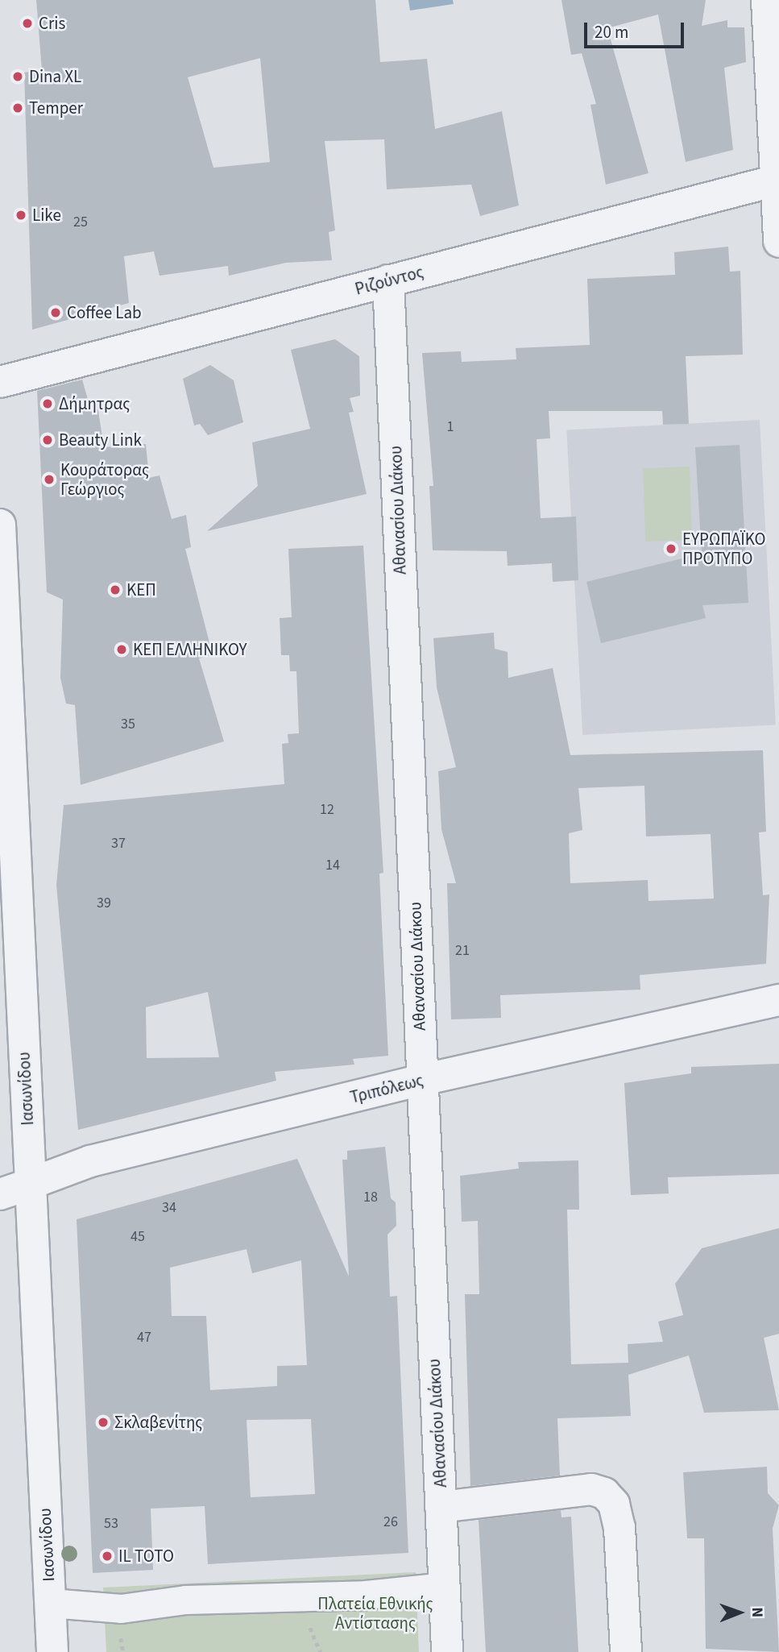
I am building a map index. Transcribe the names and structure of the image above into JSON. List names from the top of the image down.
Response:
{
  "streets": {
    "street": [
      "Ριζούντος",
      "Αθανασίου Διάκου",
      "Ιασωνίδου",
      "Τριπόλεως"
    ]
  },
  "crossings": [
    ["Ριζούντος", "Αθανασίου Διάκου"],
    ["Αθανασίου Διάκου", "Τριπόλεως"],
    ["Ιασωνίδου", "Τριπόλεως"]
  ],
  "parks": ["Πλατεία Εθνικής Αντίστασης"],
  "places": [
    "Cris",
    "Dina XL",
    "Temper",
    "Like",
    "Coffee Lab",
    "Δήμητρας",
    "Beauty Link",
    "Κουράτορας Γεώργιος",
    "ΕΥΡΩΠΑΪΚΟ ΠΡΟΤΥΠΟ",
    "ΚΕΠ",
    "ΚΕΠ ΕΛΛΗΝΙΚΟΥ",
    "Σκλαβενίτης",
    "IL TOTO"
  ],
  "house_numbers": [
    "25",
    "1",
    "35",
    "12",
    "37",
    "14",
    "39",
    "21",
    "18",
    "34",
    "45",
    "47",
    "26",
    "53"
  ],
  "scale_bar": "20 m",
  "north": "right"
}
